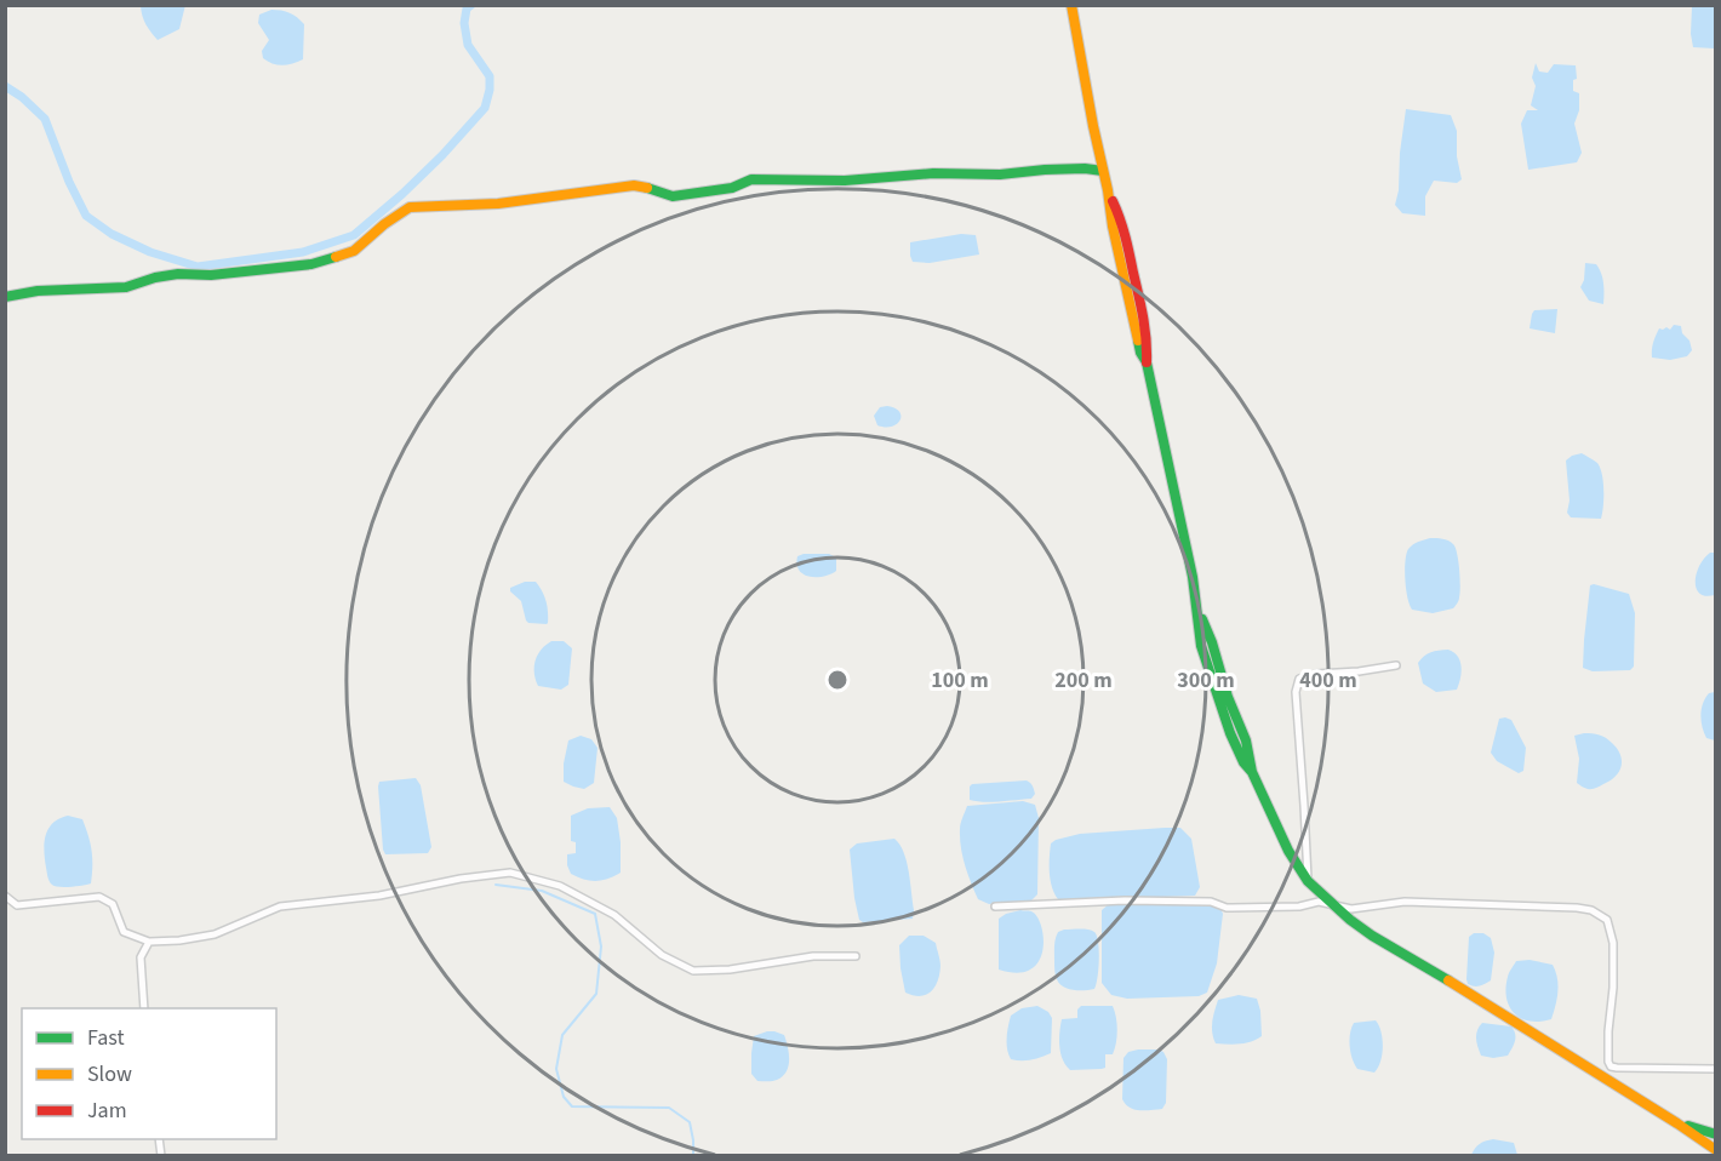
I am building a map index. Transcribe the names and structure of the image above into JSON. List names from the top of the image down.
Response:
{
  "legend": ["Fast", "Slow", "Jam"],
  "rings": [
    "100 m",
    "200 m",
    "300 m",
    "400 m"
  ]
}
